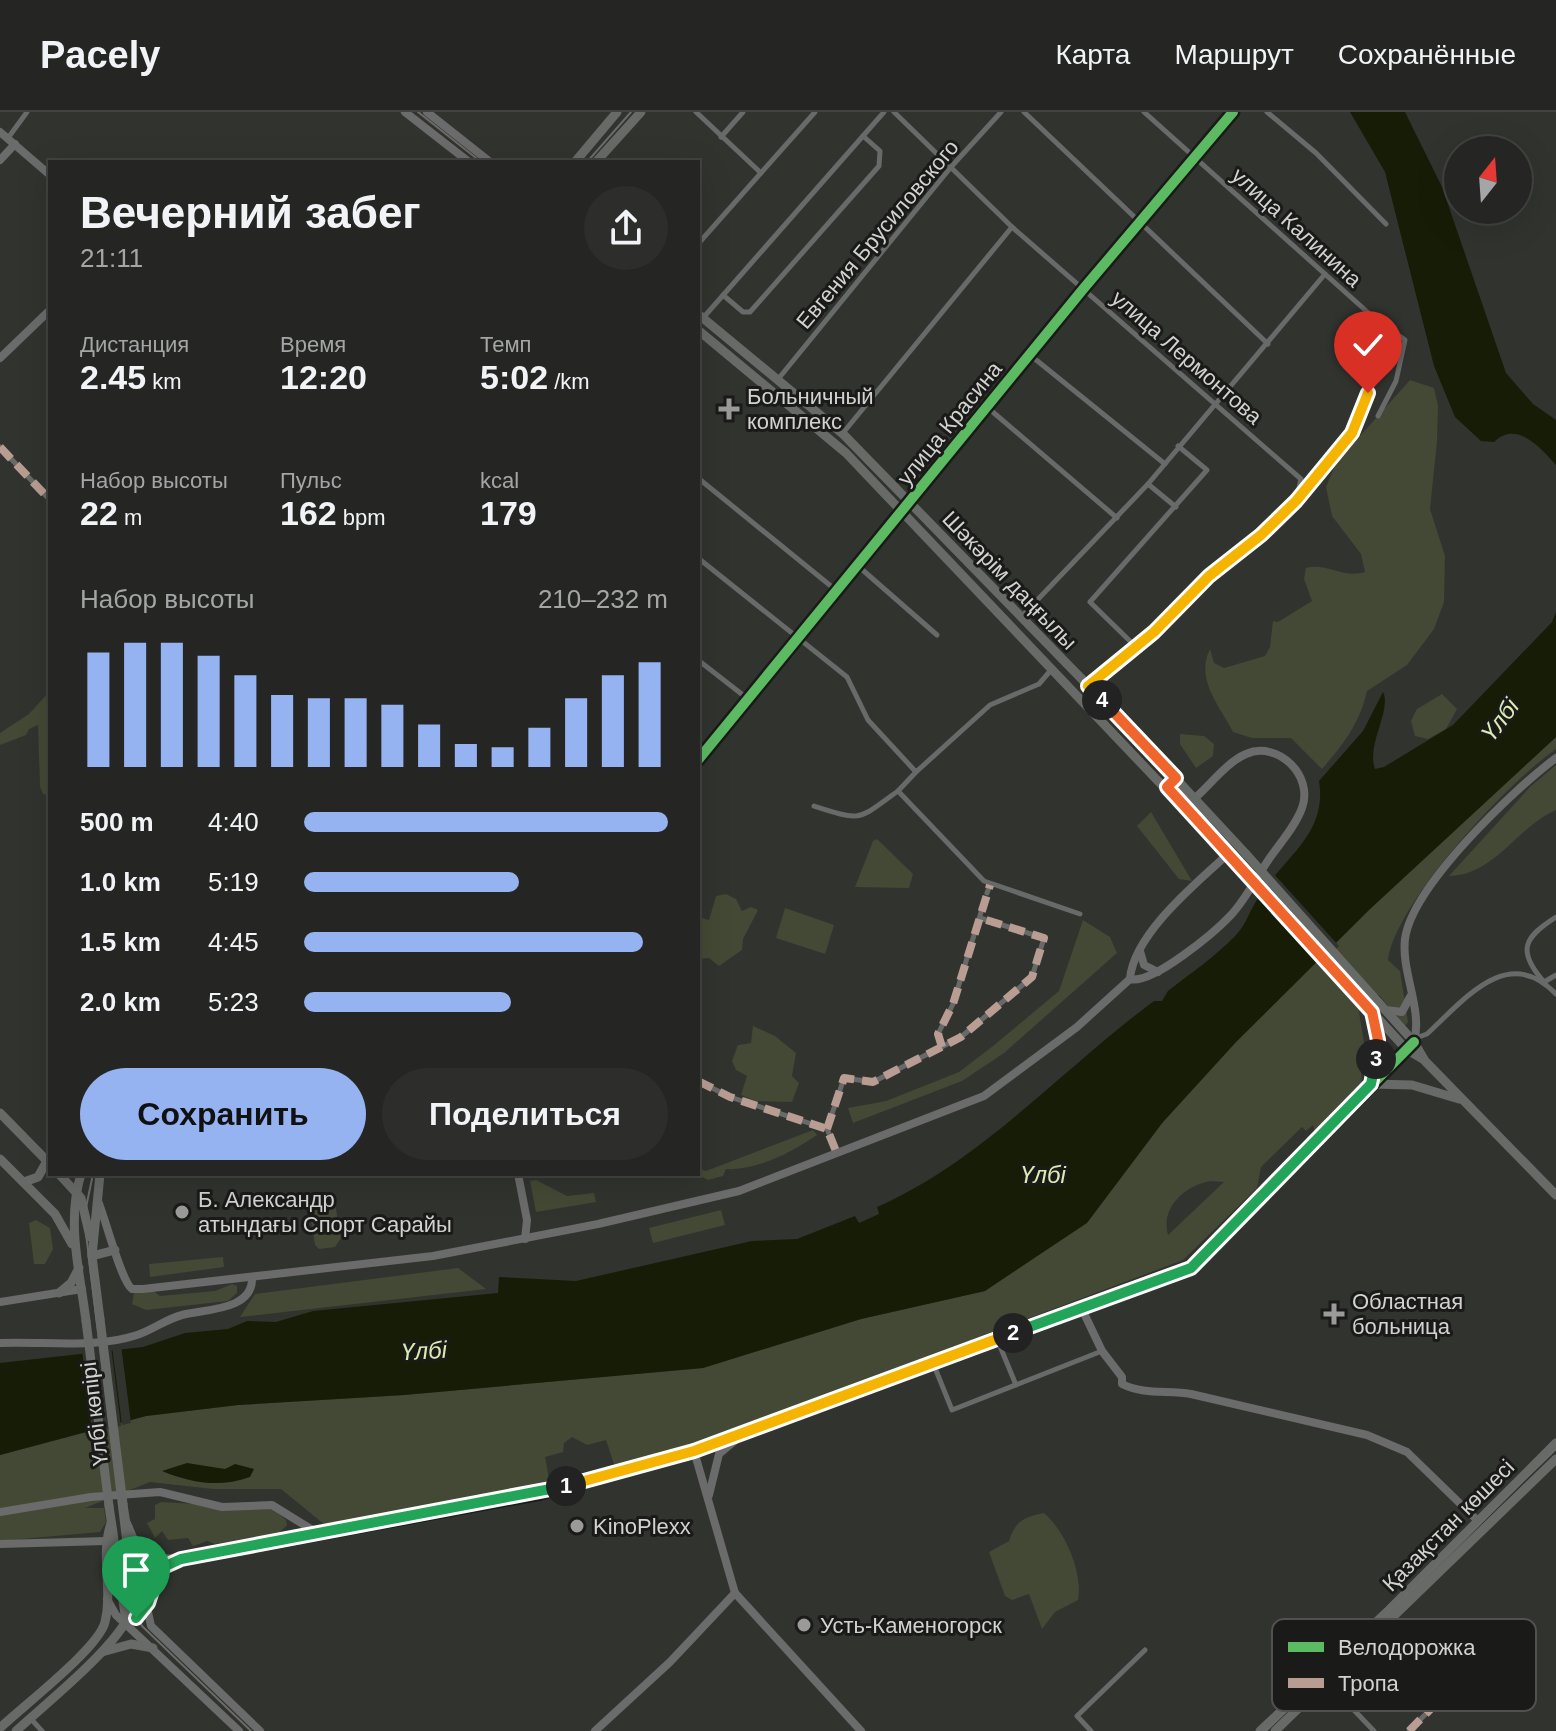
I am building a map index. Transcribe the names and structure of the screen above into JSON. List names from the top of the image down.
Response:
{
  "streets": {
    "main road": [
      "улица Красина",
      "Шәкәрім даңғылы",
      "Үлбі көпірі",
      "Қазақстан көшесі"
    ],
    "street": ["улица Калинина", "Евгения Брусиловского", "улица Лермонтова"]
  },
  "crossings": [
    ["улица Калинина", "улица Красина"],
    ["Евгения Брусиловского", "улица Лермонтова"],
    ["Евгения Брусиловского", "Шәкәрім даңғылы"],
    ["улица Лермонтова", "улица Красина"],
    ["улица Красина", "Шәкәрім даңғылы"]
  ],
  "water": ["Үлбі"],
  "places": {
    "health": ["Больничный комплекс", "Областная больница"],
    "other": ["Б. Александр атындағы Спорт Сарайы", "KinoPlexx", "Усть-Каменогорск"]
  },
  "legend": ["Велодорожка", "Тропа"],
  "north": "top",
  "page": {
    "header": "Pacely",
    "nav": ["Карта", "Маршрут", "Сохранённые"],
    "heading": ["Вечерний забег", "21:11"],
    "stats": [
      ["Дистанция", "2.45 km"],
      ["Время", "12:20"],
      ["Темп", "5:02 /km"],
      ["Набор высоты", "22 m"],
      ["Пульс", "162 bpm"],
      ["kcal", "179"]
    ],
    "chart": ["Набор высоты", "210–232 m"],
    "pins": [
      "4",
      "3",
      "2",
      "1"
    ],
    "list": [
      {
        "name": "500 m",
        "note": "4:40"
      },
      {
        "name": "1.0 km",
        "note": "5:19"
      },
      {
        "name": "1.5 km",
        "note": "4:45"
      },
      {
        "name": "2.0 km",
        "note": "5:23"
      }
    ],
    "buttons": ["Сохранить", "Поделиться"]
  }
}
